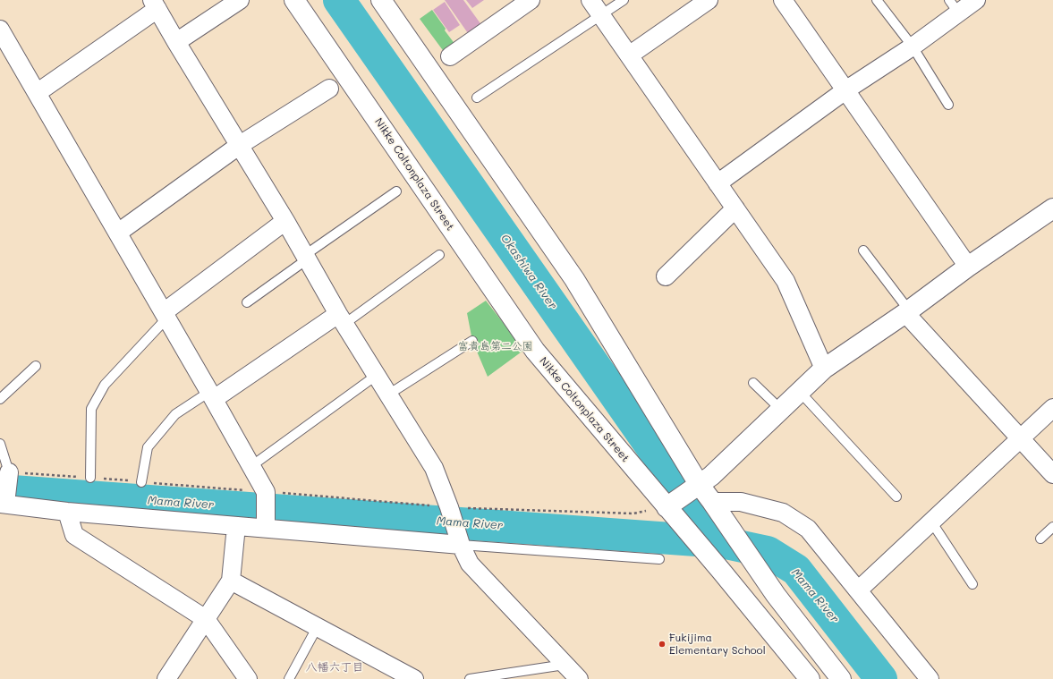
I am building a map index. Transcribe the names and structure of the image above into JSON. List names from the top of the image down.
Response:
{
  "streets": {
    "street": ["Nikke Coltonplaza Street"]
  },
  "districts": ["八幡六丁目"],
  "water": ["Okashiwa River", "Mama River"],
  "parks": ["富貴島第二公園"],
  "places": ["Fukijima Elementary School"]
}
